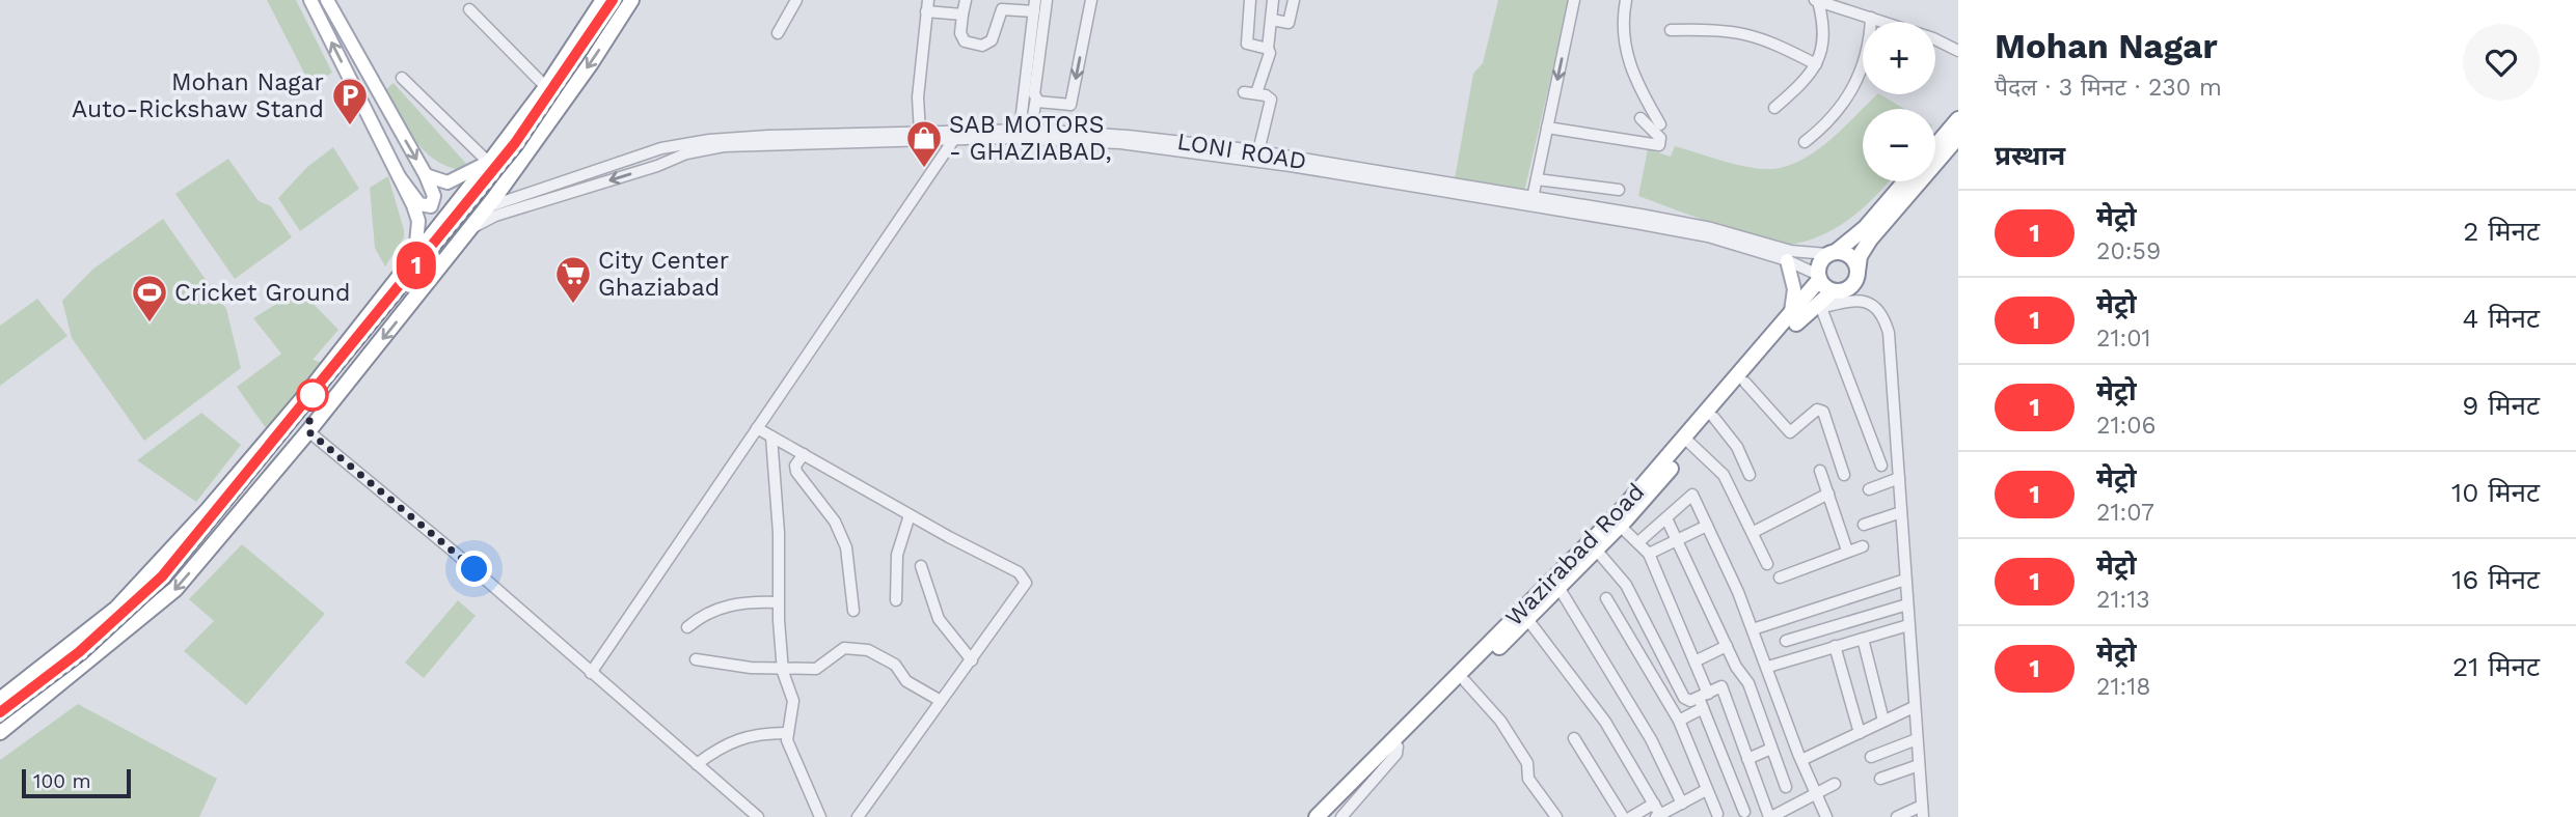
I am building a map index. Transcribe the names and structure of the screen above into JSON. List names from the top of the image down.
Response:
{
  "streets": {
    "highway": ["Wazirabad Road"],
    "street": ["LONI ROAD"]
  },
  "places": {
    "parking": ["Mohan Nagar Auto-Rickshaw Stand"],
    "shop": ["SAB MOTORS - GHAZIABAD,"],
    "supermarket": ["City Center Ghaziabad"],
    "sports": ["Cricket Ground"]
  },
  "lines": ["metro line 1"],
  "scale_bar": "100 m",
  "page": {
    "on_map": "1",
    "heading": [
      ["Mohan Nagar", "पैदल · 3 मिनट · 230 m"],
      "प्रस्थान"
    ],
    "map_buttons": ["+", "−"],
    "list": [
      {
        "mark": "1",
        "name": "मेट्रो",
        "note": "20:59",
        "value": "2 मिनट"
      },
      {
        "mark": "1",
        "name": "मेट्रो",
        "note": "21:01",
        "value": "4 मिनट"
      },
      {
        "mark": "1",
        "name": "मेट्रो",
        "note": "21:06",
        "value": "9 मिनट"
      },
      {
        "mark": "1",
        "name": "मेट्रो",
        "note": "21:07",
        "value": "10 मिनट"
      },
      {
        "mark": "1",
        "name": "मेट्रो",
        "note": "21:13",
        "value": "16 मिनट"
      },
      {
        "mark": "1",
        "name": "मेट्रो",
        "note": "21:18",
        "value": "21 मिनट"
      }
    ],
    "scale": "100 m"
  }
}
